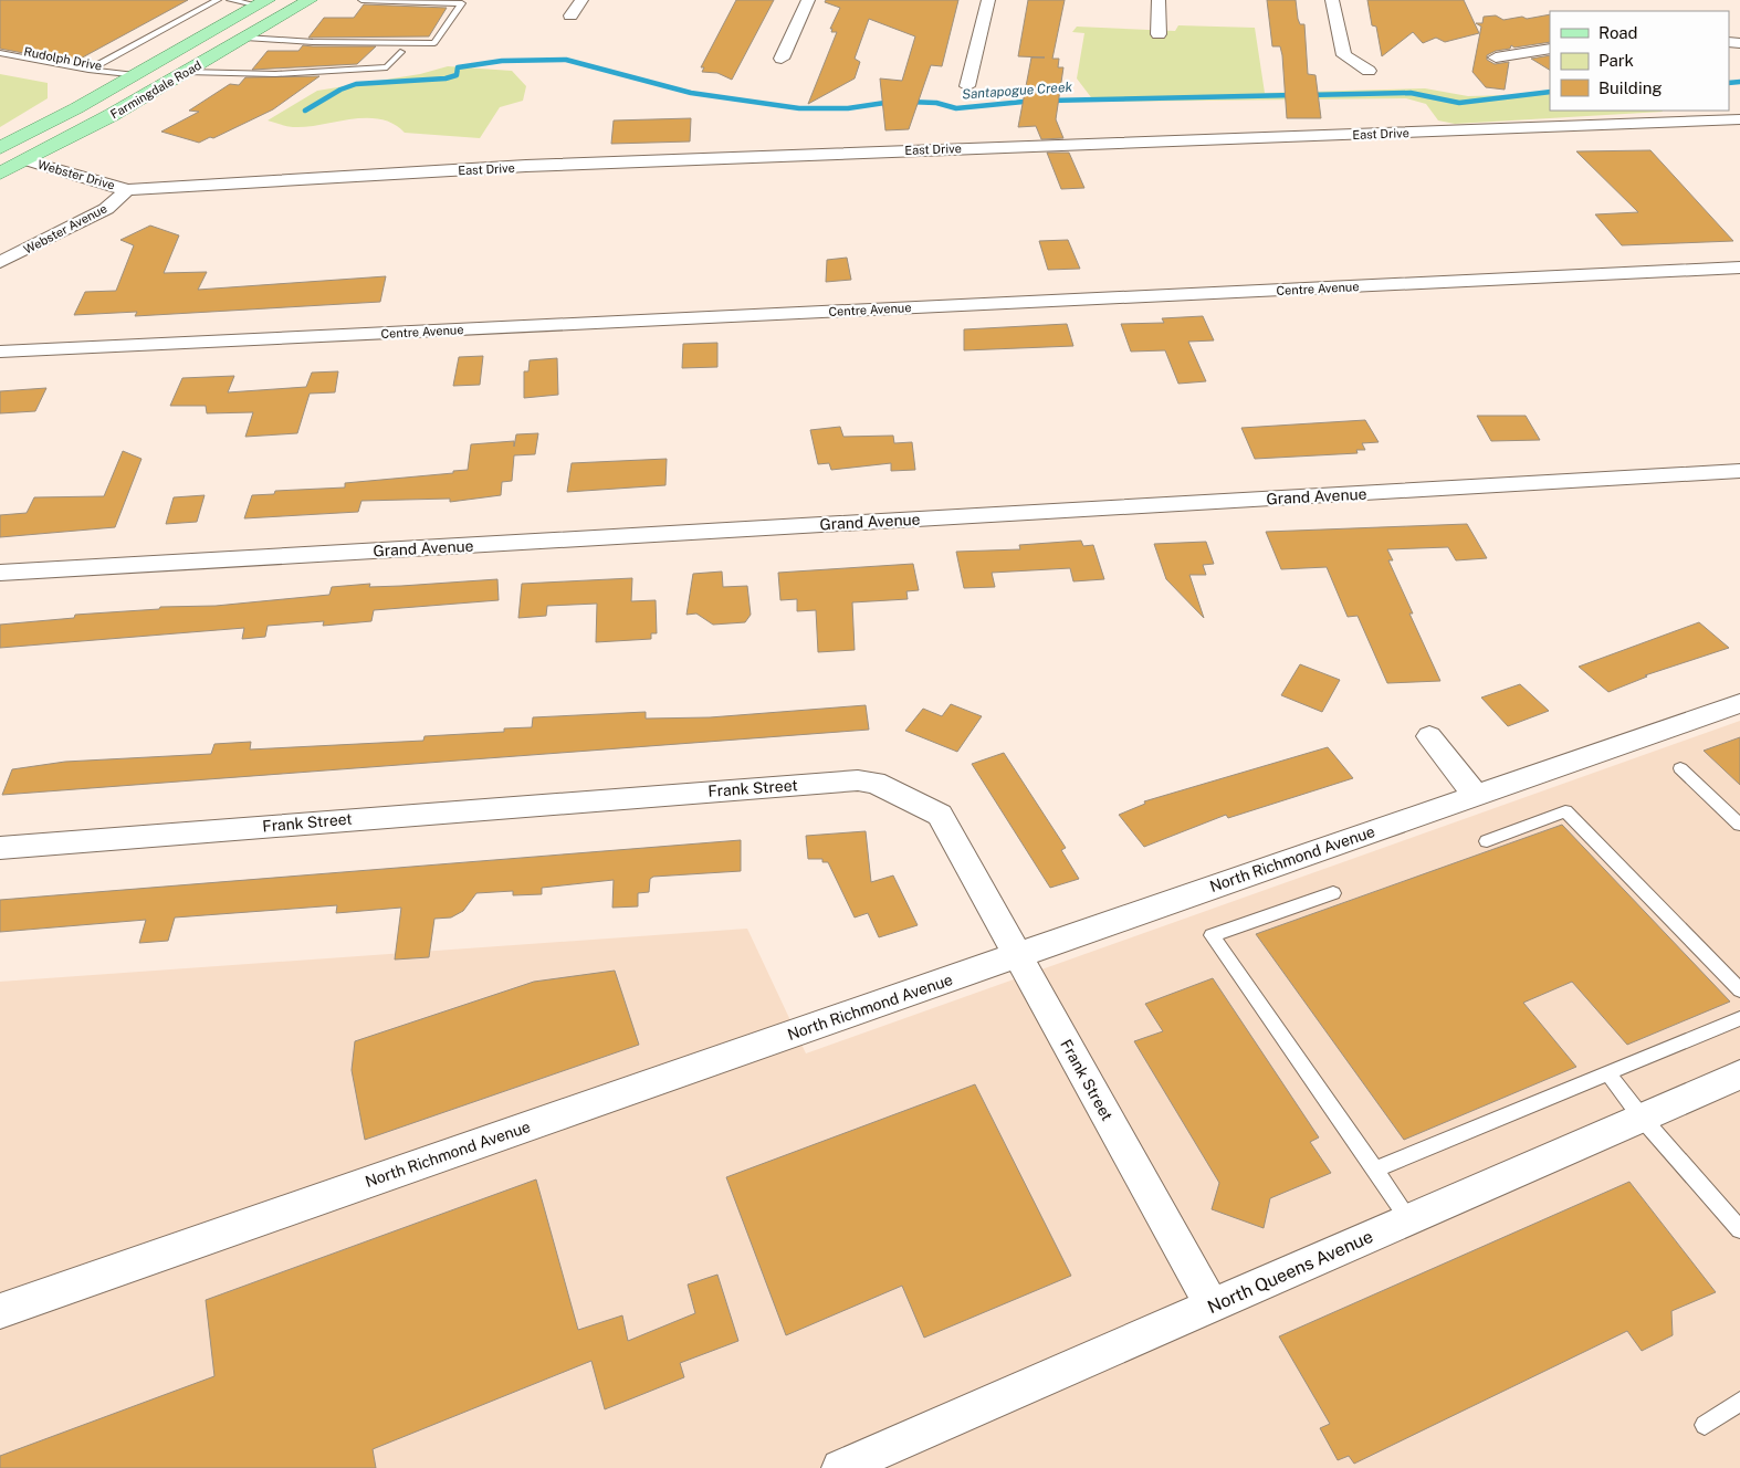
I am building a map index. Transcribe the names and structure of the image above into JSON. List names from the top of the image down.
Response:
{
  "streets": {
    "main road": ["Farmingdale Road"],
    "street": [
      "East Drive",
      "Webster Drive",
      "Webster Avenue",
      "Centre Avenue",
      "Grand Avenue",
      "Frank Street",
      "North Richmond Avenue",
      "North Queens Avenue"
    ],
    "lane": ["Rudolph Drive"]
  },
  "crossings": [
    ["Rudolph Drive", "Farmingdale Road"],
    ["Farmingdale Road", "Webster Drive"],
    ["East Drive", "Webster Drive"],
    ["East Drive", "Webster Avenue"],
    ["Webster Drive", "Webster Avenue"],
    ["Frank Street", "North Richmond Avenue"],
    ["Frank Street", "North Queens Avenue"]
  ],
  "water": ["Santapogue Creek"],
  "legend": ["Road", "Park", "Building"]
}
